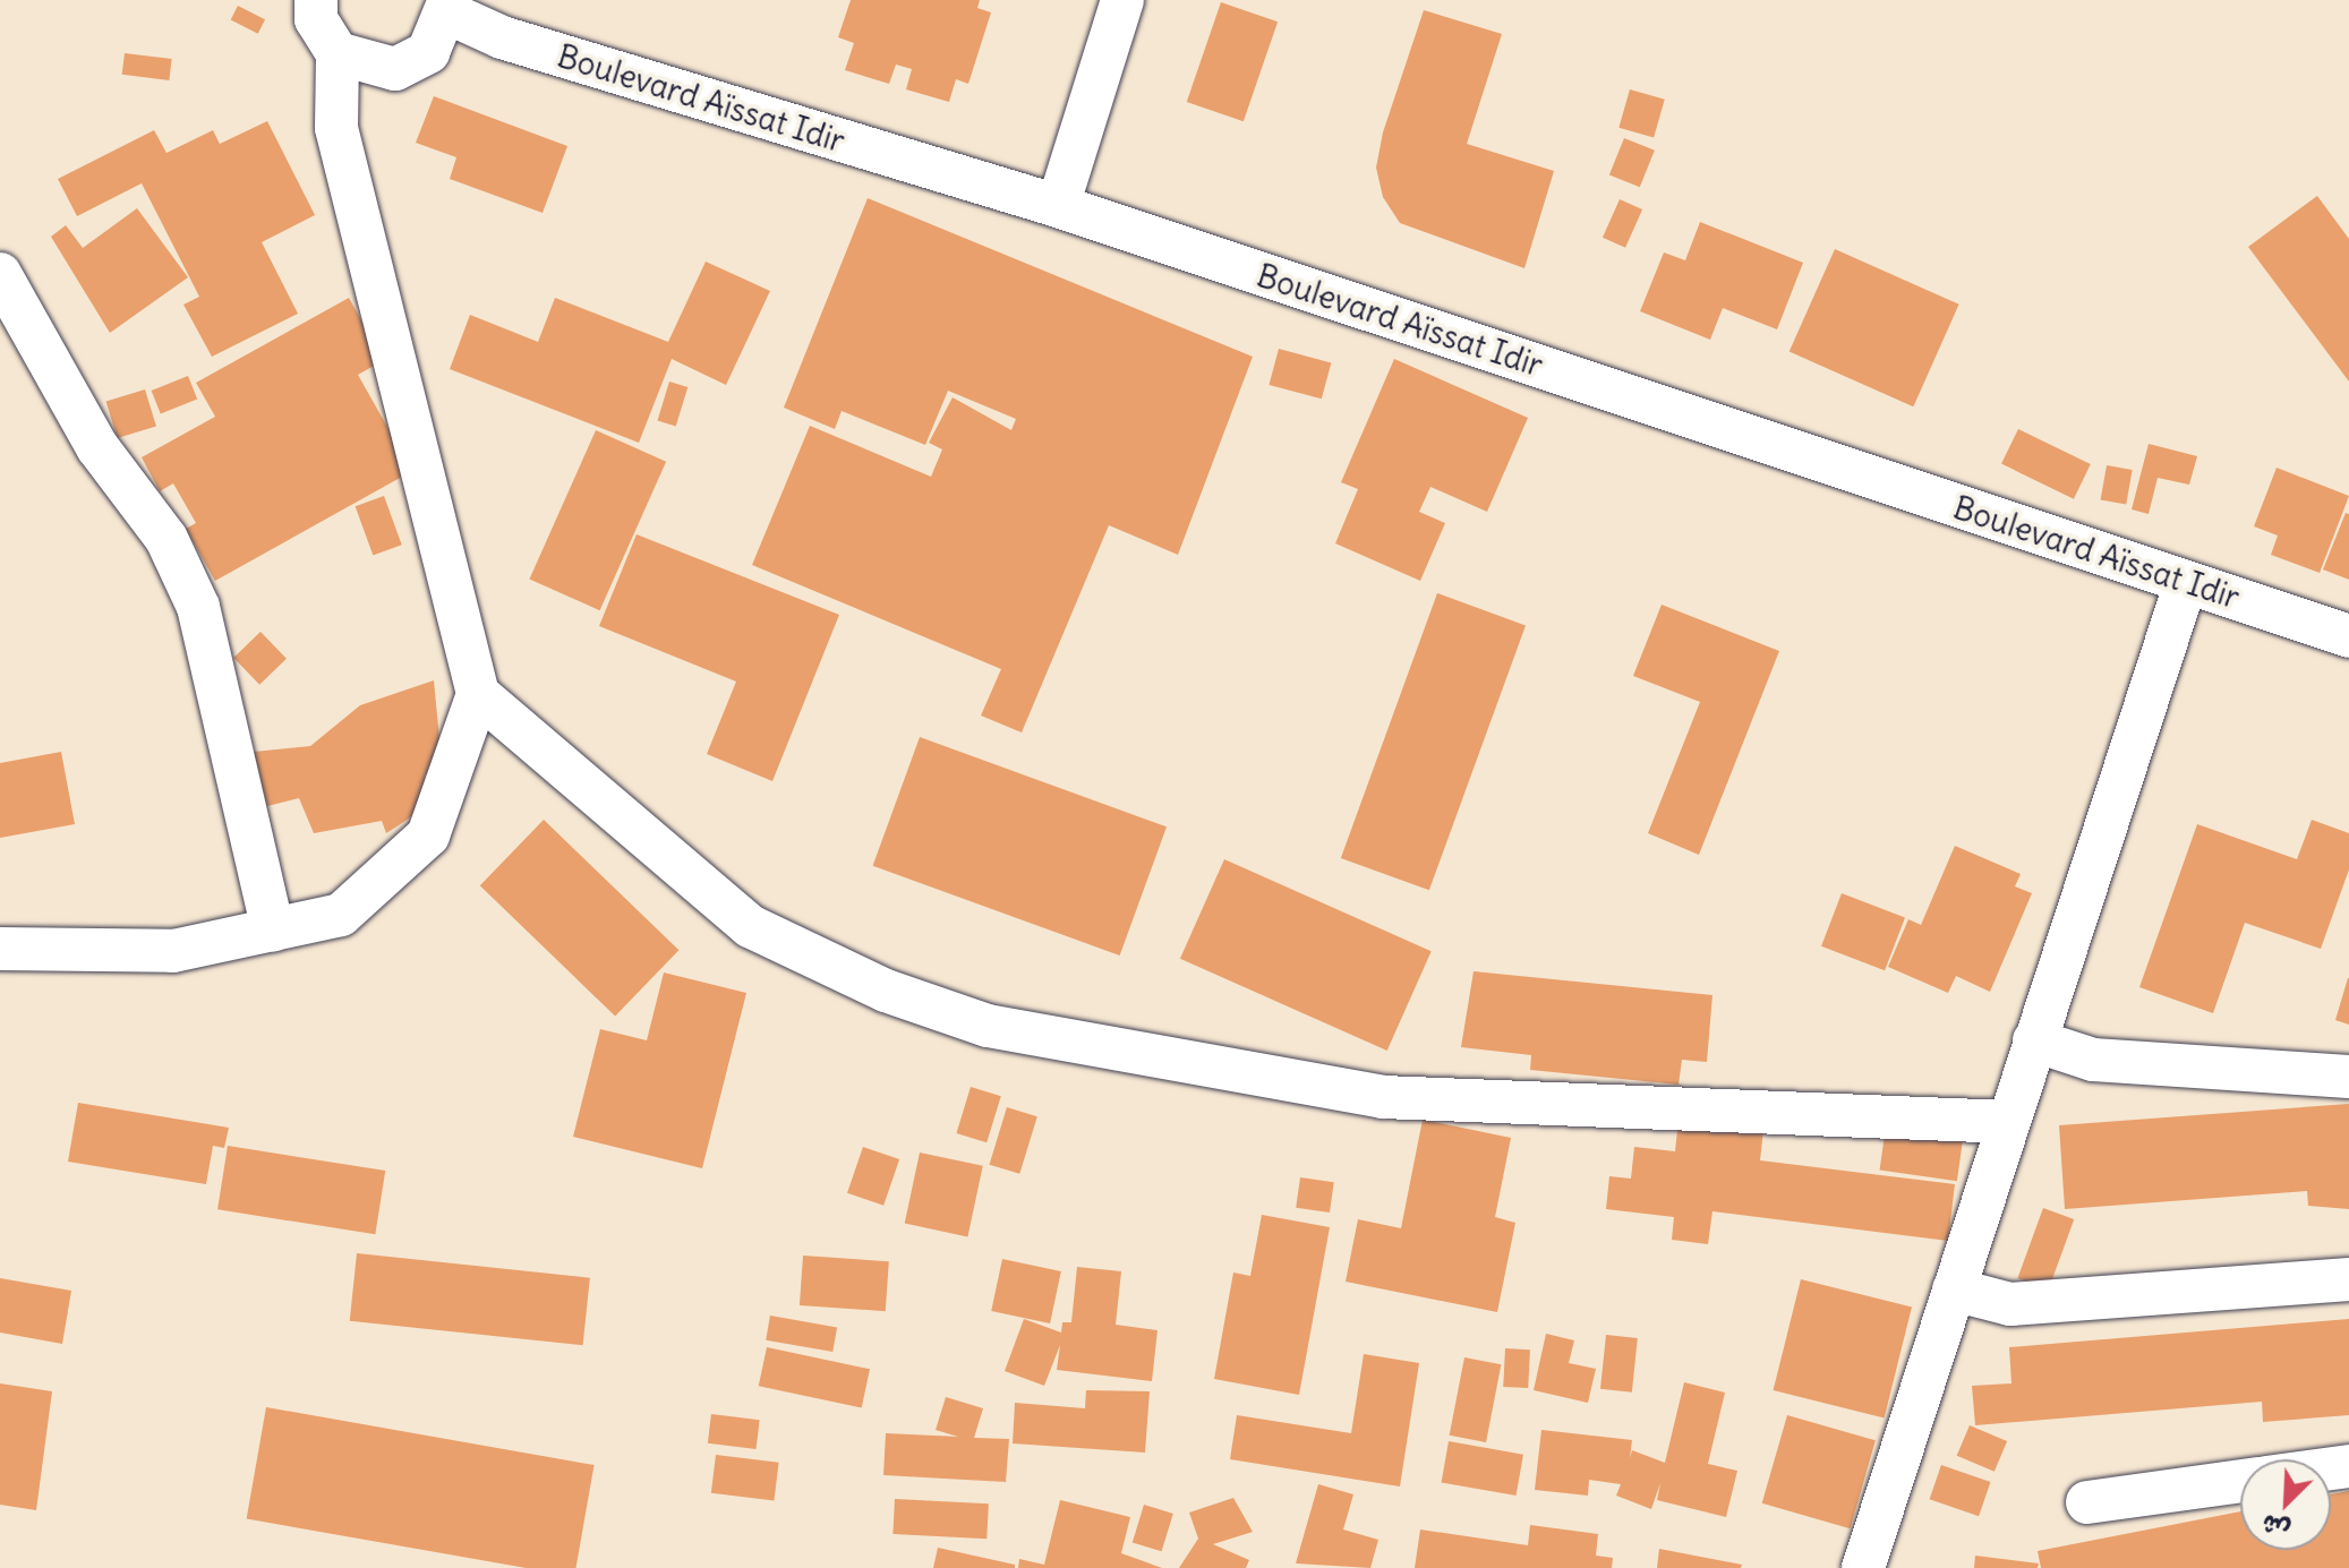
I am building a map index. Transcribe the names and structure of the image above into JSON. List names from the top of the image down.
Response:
{
  "streets": {
    "street": ["Boulevard Aïssat Idir"]
  },
  "north": "bottom left"
}
